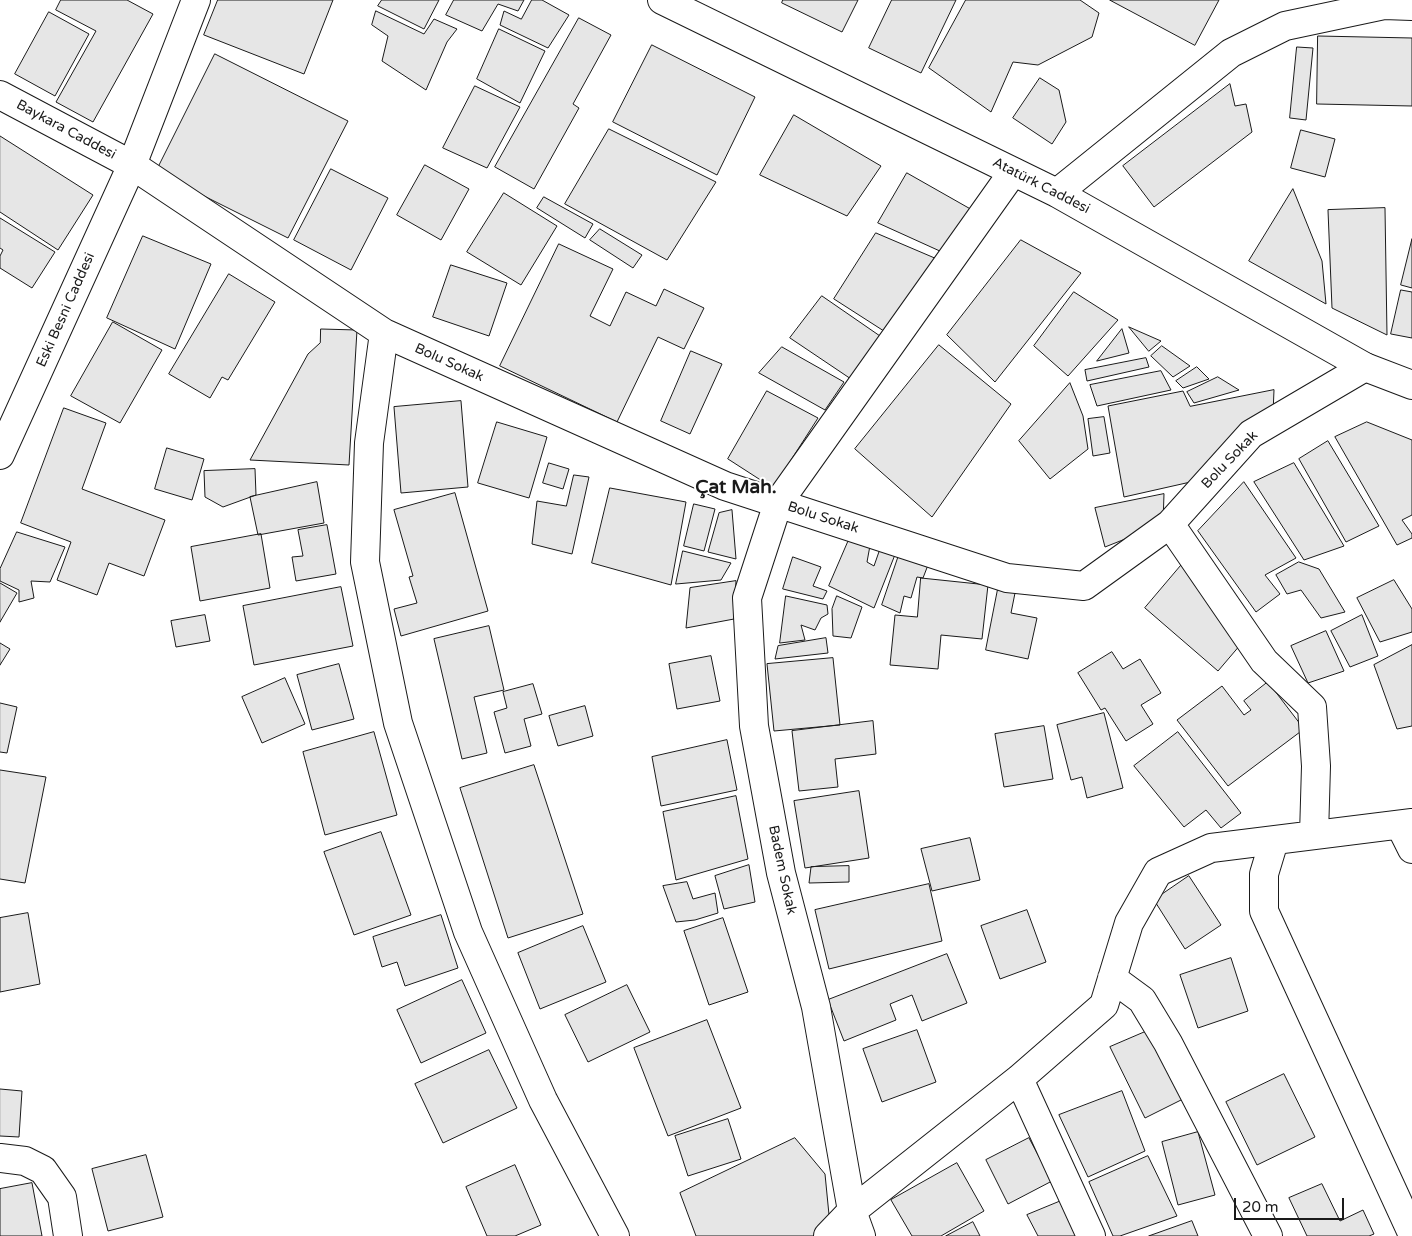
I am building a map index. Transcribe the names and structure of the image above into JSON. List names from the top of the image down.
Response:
{
  "streets": {
    "street": [
      "Baykara Caddesi",
      "Atatürk Caddesi",
      "Eski Besni Caddesi",
      "Bolu Sokak",
      "Badem Sokak"
    ]
  },
  "crossings": [
    ["Baykara Caddesi", "Eski Besni Caddesi"],
    ["Baykara Caddesi", "Bolu Sokak"],
    ["Atatürk Caddesi", "Bolu Sokak"],
    ["Atatürk Caddesi", "Badem Sokak"],
    ["Eski Besni Caddesi", "Bolu Sokak"],
    ["Bolu Sokak", "Badem Sokak"]
  ],
  "districts": ["Çat Mah."],
  "scale_bar": "20 m"
}
